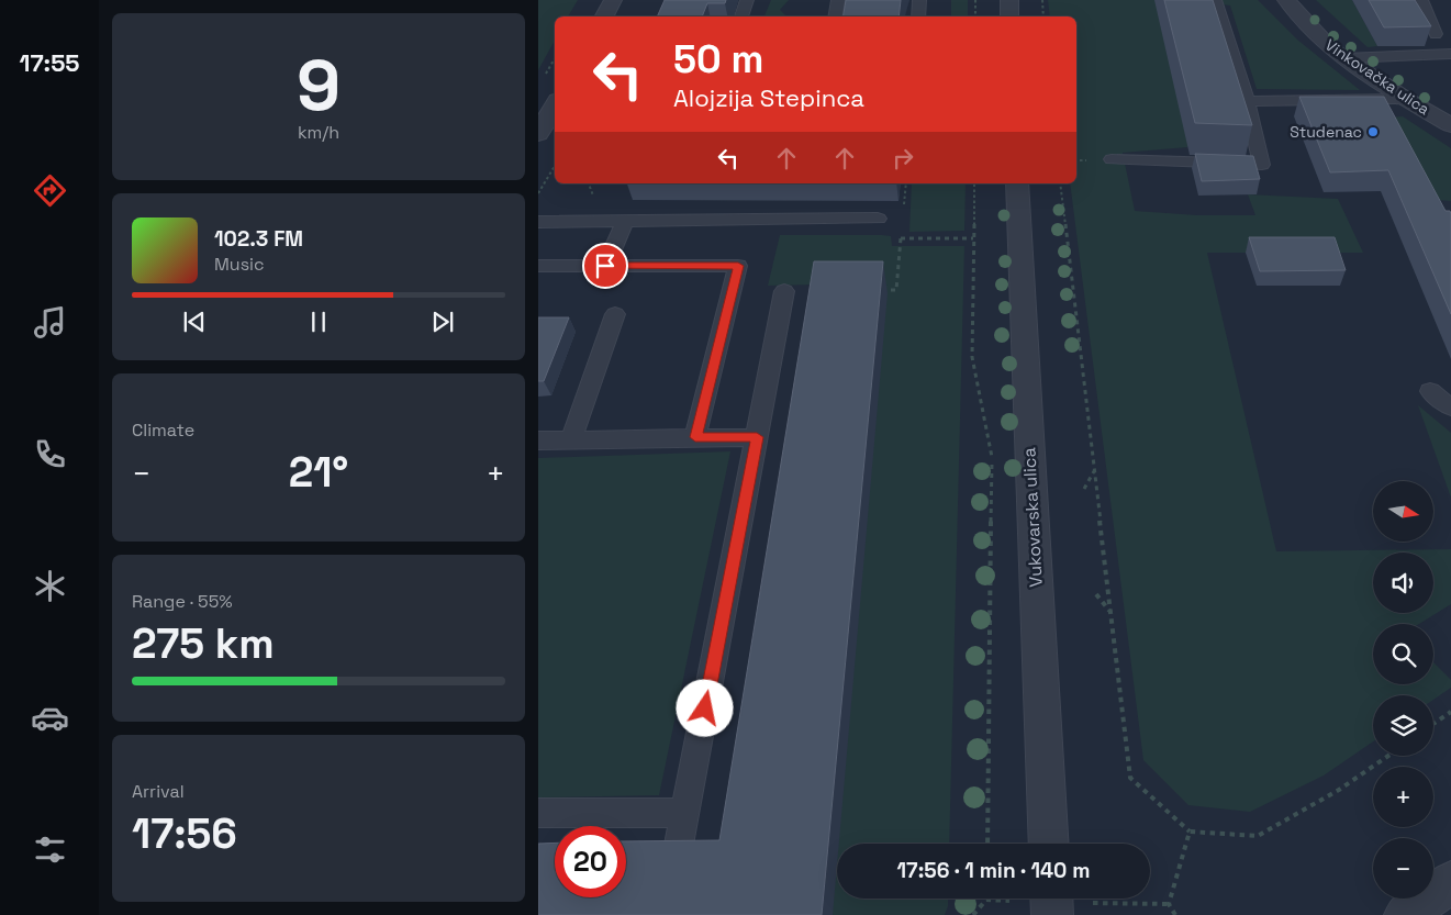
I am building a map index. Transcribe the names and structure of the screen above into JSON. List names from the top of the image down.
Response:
{
  "streets": {
    "street": ["Vinkovačka ulica", "Vukovarska ulica"]
  },
  "places": ["Studenac"],
  "north": "right",
  "page": {
    "tabs": "17:55",
    "tile": [
      ["9", "km/h"],
      "Climate",
      ["Range · 55%", "275 km"],
      ["Arrival", "17:56"]
    ],
    "turn": ["50 m", "Alojzija Stepinca"],
    "song": ["102.3 FM", "Music"],
    "heat": ["−", "21°", "+"],
    "map_buttons": ["+", "−"],
    "limit": "20",
    "trip": "17:56 · 1 min · 140 m"
  }
}
